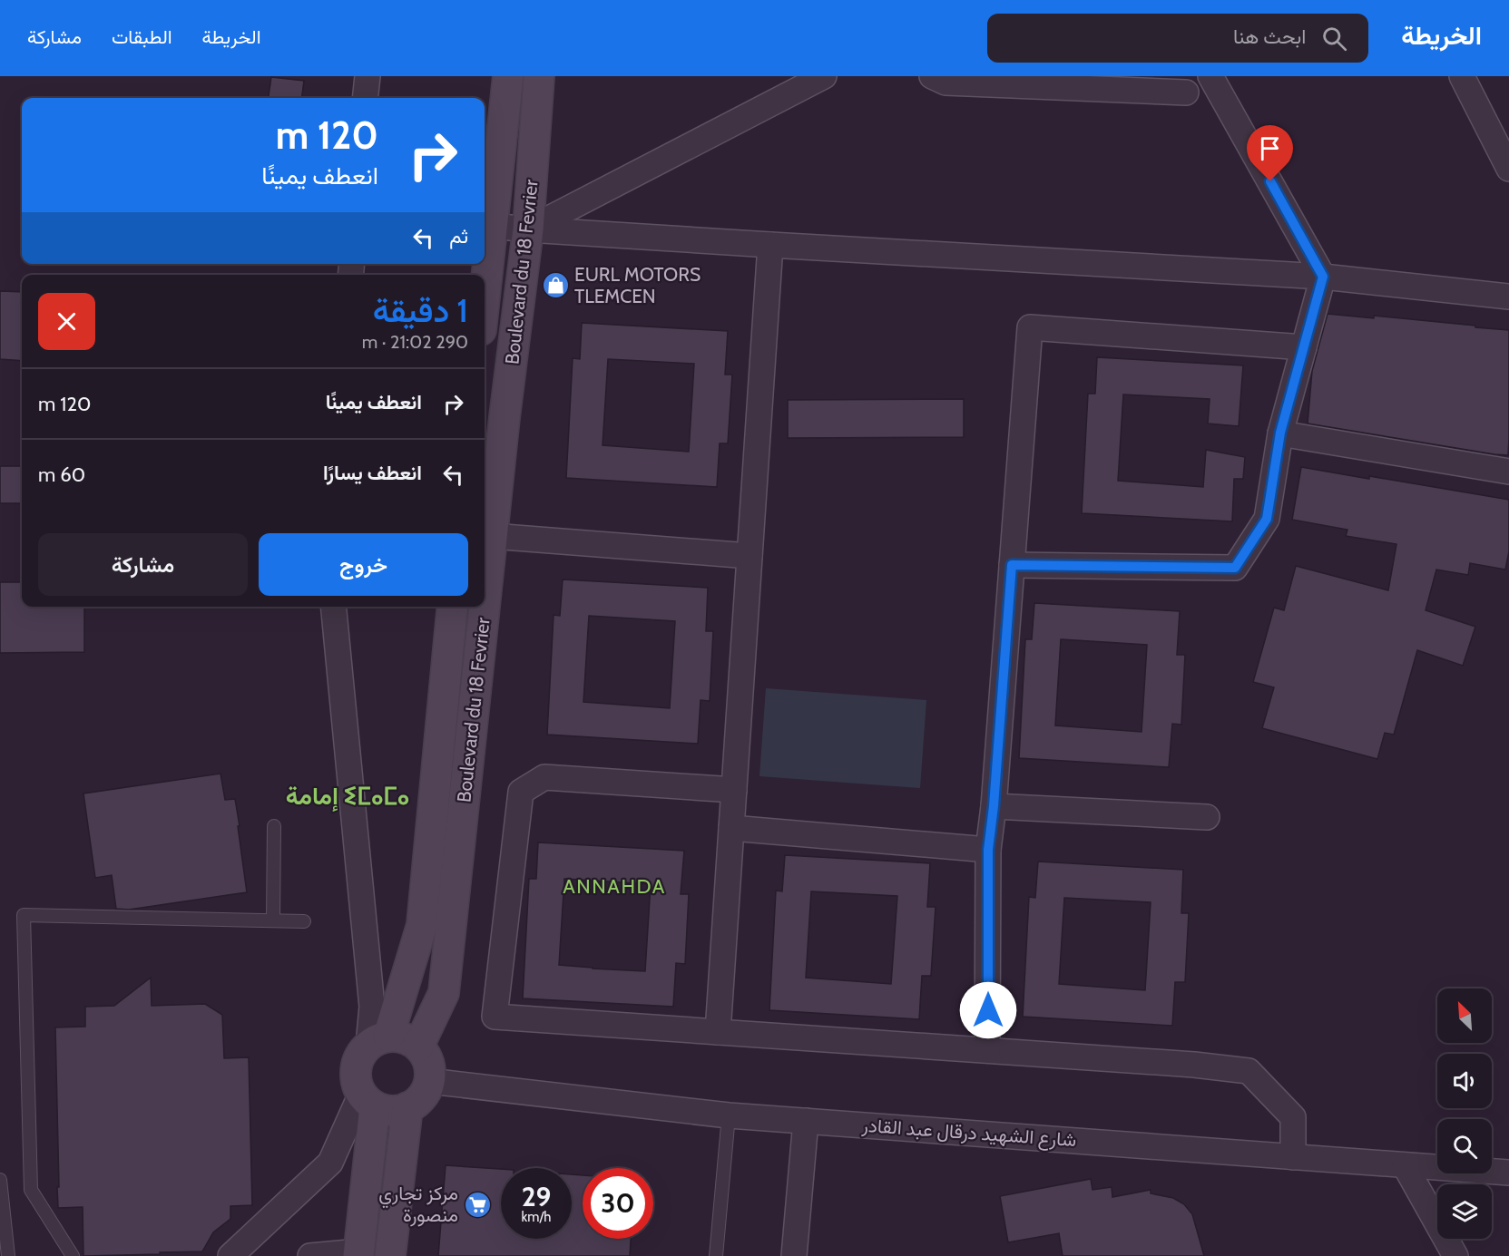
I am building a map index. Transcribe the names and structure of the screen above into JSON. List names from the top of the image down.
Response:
{
  "streets": {
    "main road": ["Boulevard du 18 Fevrier"],
    "street": ["شارع الشهيد درقال عبد القادر"]
  },
  "crossings": [
    ["Boulevard du 18 Fevrier", "شارع الشهيد درقال عبد القادر"]
  ],
  "districts": ["إمامة ⵉⵎⴰⵎⴰ", "ANNAHDA"],
  "places": {
    "shop": ["EURL MOTORS TLEMCEN"],
    "supermarket": ["مركز تجاري منصورة"]
  },
  "north": "top left",
  "page": {
    "header": "الخريطة",
    "search": "ابحث هنا",
    "nav": ["الخريطة", "الطبقات", "مشاركة"],
    "turn": ["120 m", "انعطف يمينًا"],
    "then": "ثم",
    "heading": ["1 دقيقة", "290 m · 21:02"],
    "list": [
      {
        "name": "انعطف يمينًا",
        "value": "120 m"
      },
      {
        "name": "انعطف يسارًا",
        "value": "60 m"
      }
    ],
    "buttons": ["خروج", "مشاركة"],
    "speed": "29 km/h",
    "limit": "30"
  }
}
